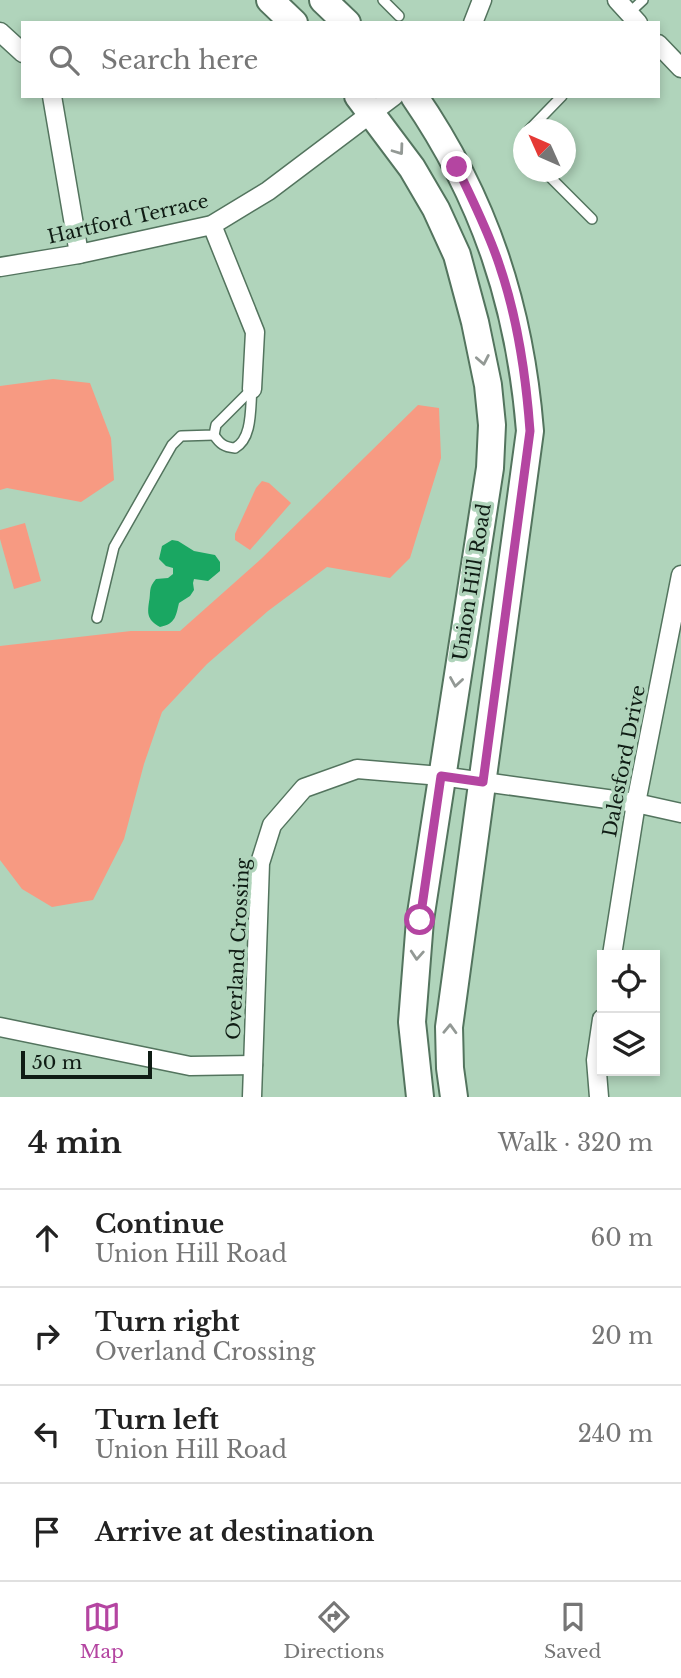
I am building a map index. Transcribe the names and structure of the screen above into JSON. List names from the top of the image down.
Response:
{
  "streets": {
    "street": [
      "Hartford Terrace",
      "Union Hill Road",
      "Dalesford Drive",
      "Overland Crossing"
    ]
  },
  "crossings": [
    ["Hartford Terrace", "Union Hill Road"],
    ["Union Hill Road", "Overland Crossing"],
    ["Dalesford Drive", "Overland Crossing"]
  ],
  "scale_bar": "50 m",
  "north": "top left",
  "page": {
    "search": "Search here",
    "scale": "50 m",
    "heading": ["4 min", "Walk · 320 m"],
    "list": [
      ["Continue", "Union Hill Road", "60 m"],
      ["Turn right", "Overland Crossing", "20 m"],
      ["Turn left", "Union Hill Road", "240 m"],
      "Arrive at destination"
    ],
    "nav": ["Map", "Directions", "Saved"]
  }
}
